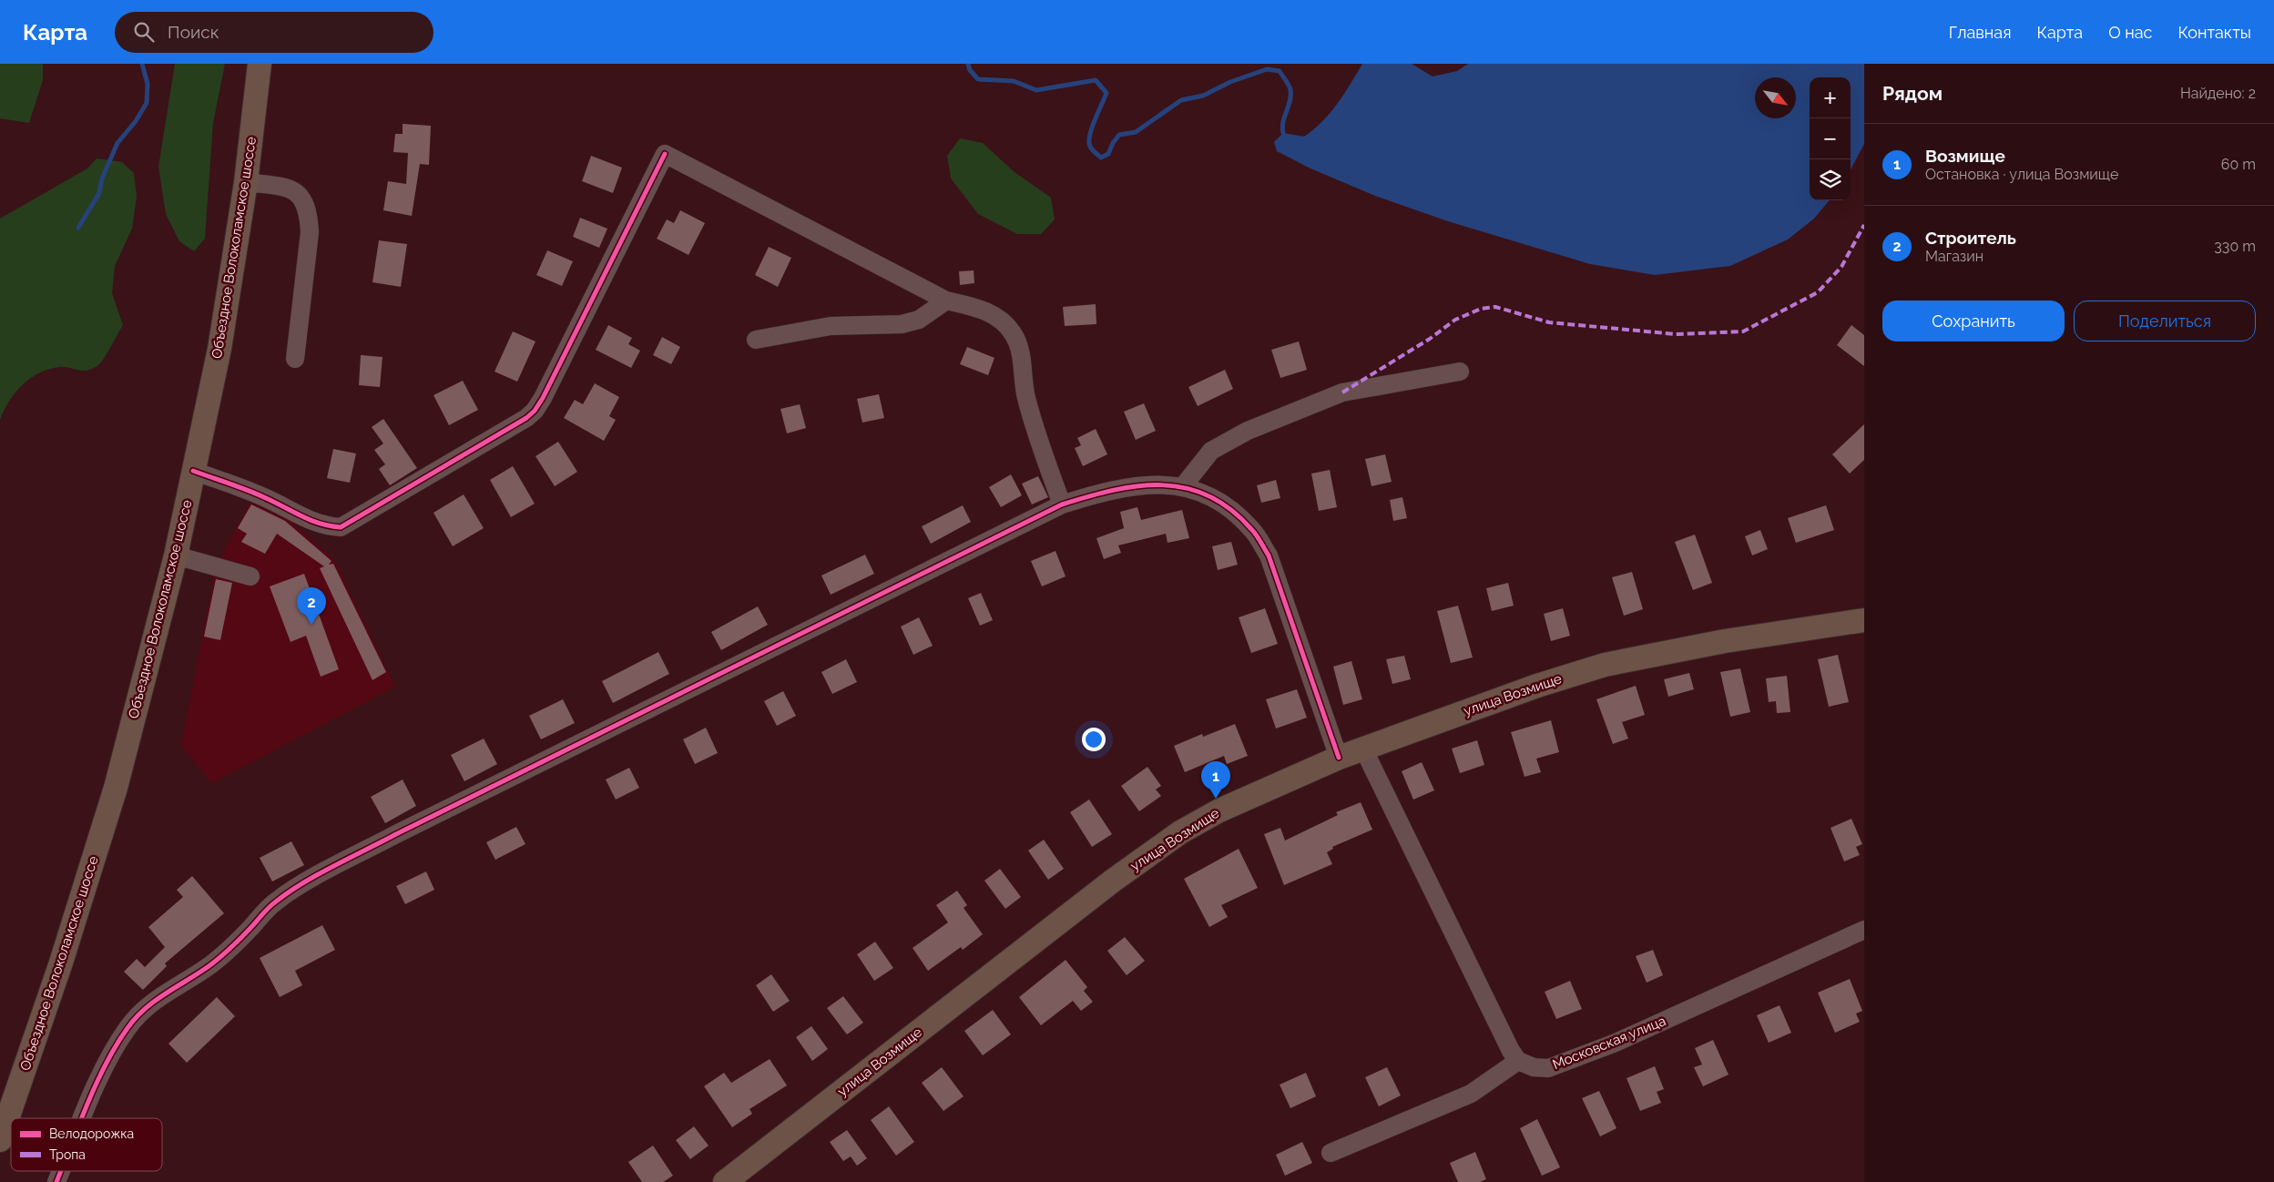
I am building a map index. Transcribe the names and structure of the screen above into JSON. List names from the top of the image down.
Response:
{
  "streets": {
    "main road": ["Объездное Волоколамское шоссе", "улица Возмище"],
    "street": ["Московская улица"]
  },
  "legend": ["Велодорожка", "Тропа"],
  "north": "bottom right",
  "page": {
    "header": "Карта",
    "search": "Поиск",
    "nav": [
      "Главная",
      "Карта",
      "О нас",
      "Контакты"
    ],
    "heading": ["Рядом", "Найдено: 2"],
    "map_buttons": ["+", "−"],
    "list": [
      {
        "mark": "1",
        "name": "Возмище",
        "note": "Остановка · улица Возмище",
        "value": "60 m"
      },
      {
        "mark": "2",
        "name": "Строитель",
        "note": "Магазин",
        "value": "330 m"
      }
    ],
    "buttons": ["Сохранить", "Поделиться"],
    "pins": ["2", "1"]
  }
}
